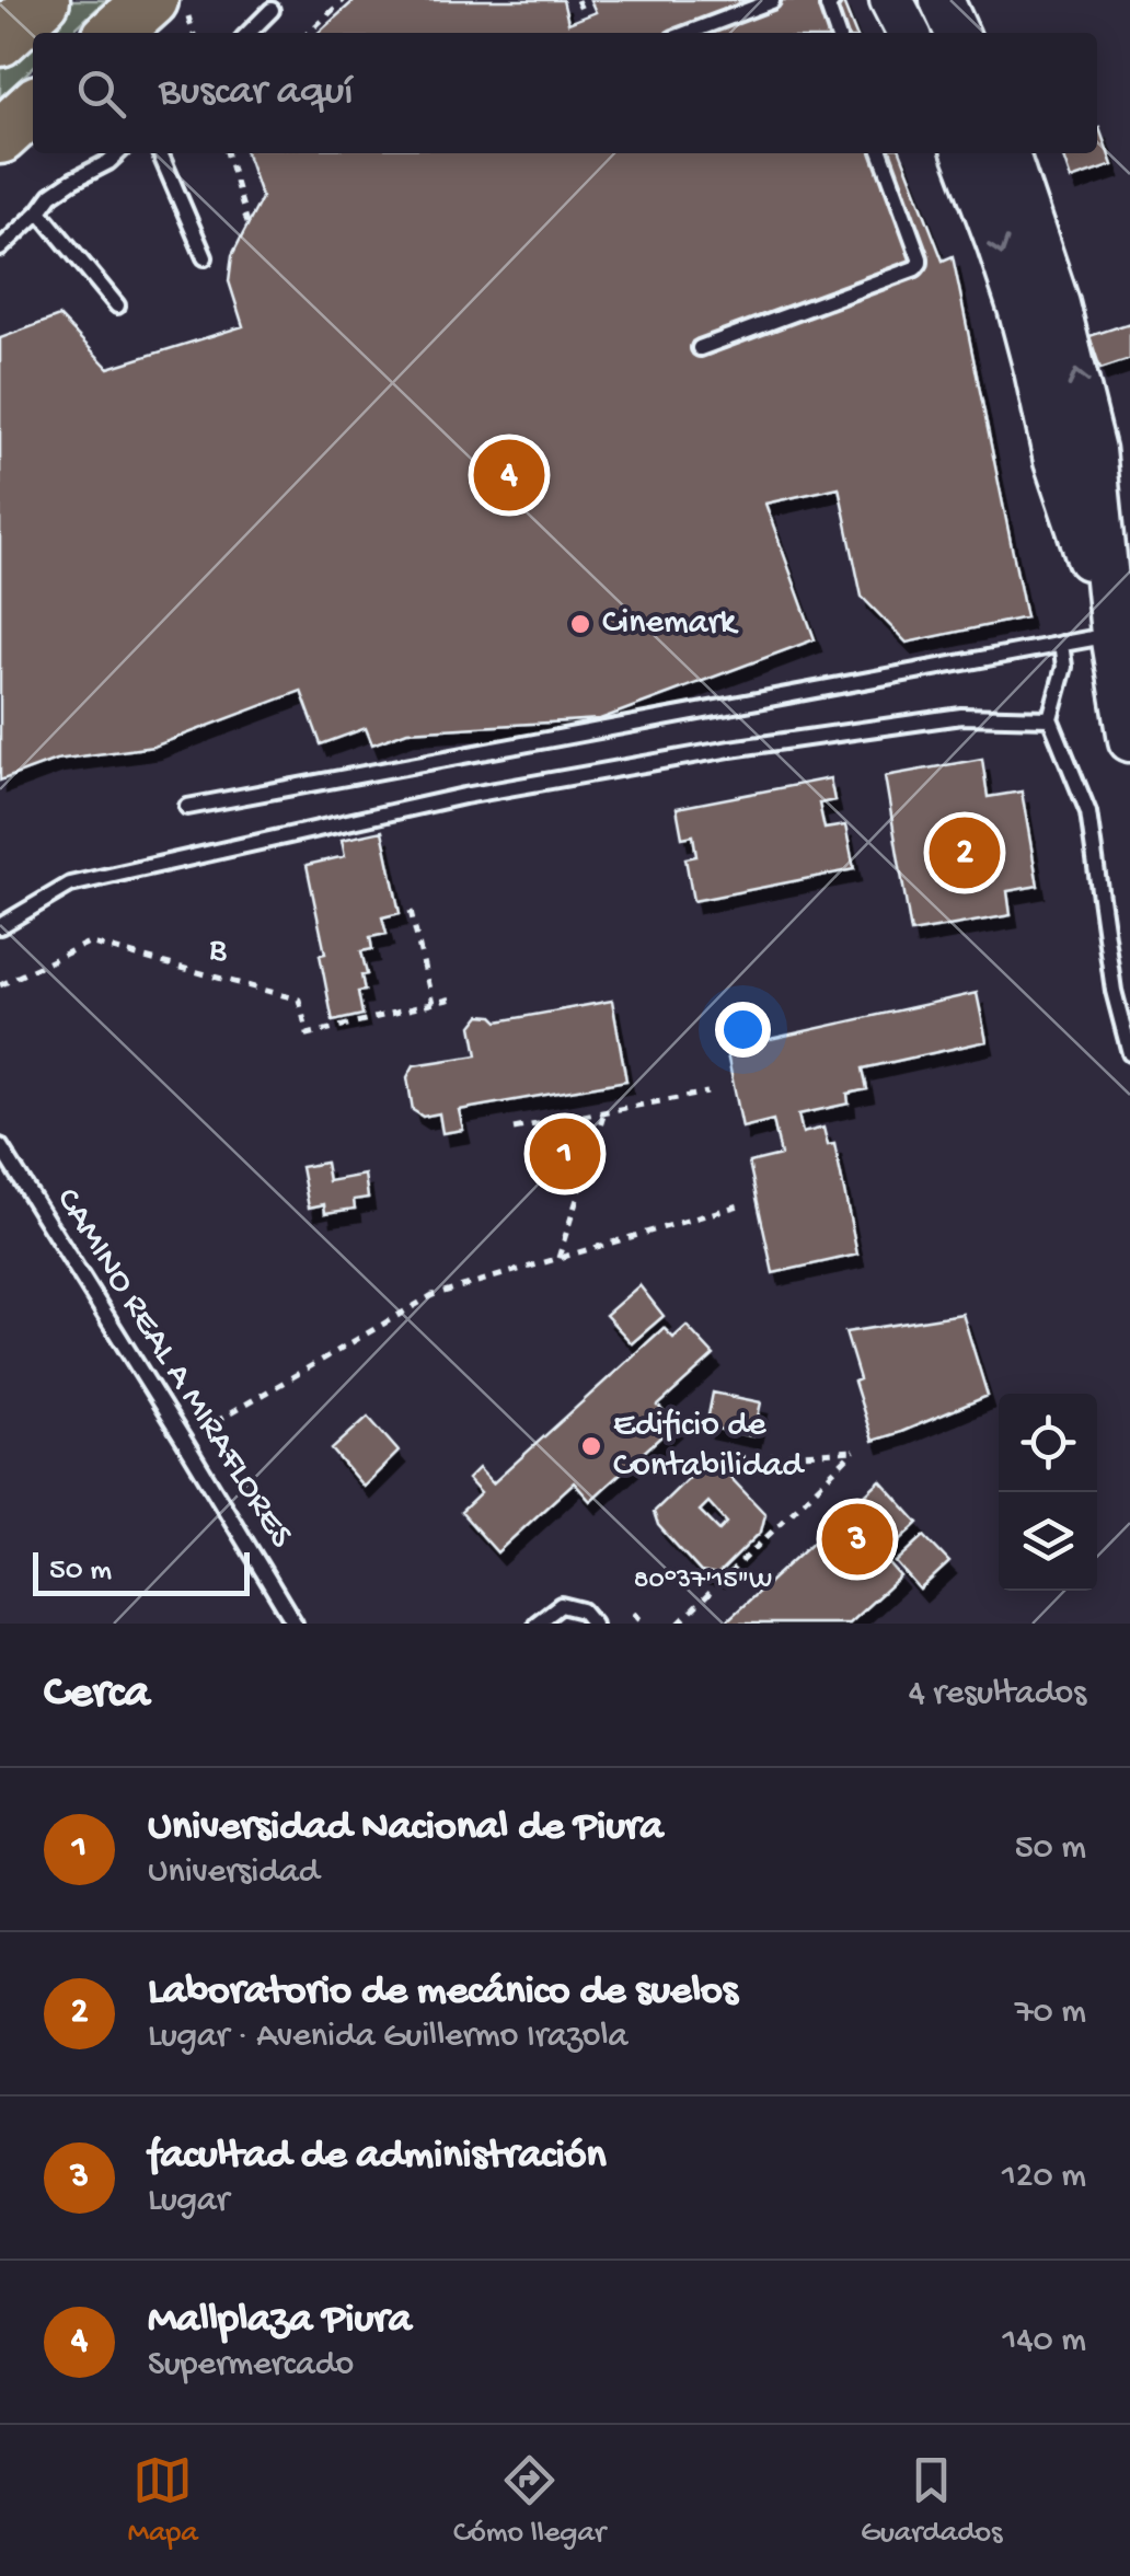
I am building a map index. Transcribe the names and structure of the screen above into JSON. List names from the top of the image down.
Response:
{
  "streets": {
    "lane": ["CAMINO REAL A MIRAFLORES"],
    "path": ["B"]
  },
  "places": ["Cinemark", "Edificio de Contabilidad"],
  "scale_bar": "50 m",
  "page": {
    "search": "Buscar aquí",
    "pins": [
      "4",
      "2",
      "1",
      "3"
    ],
    "scale": "50 m",
    "heading": ["Cerca", "4 resultados"],
    "list": [
      {
        "mark": "1",
        "name": "Universidad Nacional de Piura",
        "note": "Universidad",
        "value": "50 m"
      },
      {
        "mark": "2",
        "name": "Laboratorio de mecánico de suelos",
        "note": "Lugar · Avenida Guillermo Irazola",
        "value": "70 m"
      },
      {
        "mark": "3",
        "name": "facultad de administración",
        "note": "Lugar",
        "value": "120 m"
      },
      {
        "mark": "4",
        "name": "Mallplaza Piura",
        "note": "Supermercado",
        "value": "140 m"
      }
    ],
    "nav": ["Mapa", "Cómo llegar", "Guardados"]
  },
  "coordinates": ["80°37'15\"W"]
}
